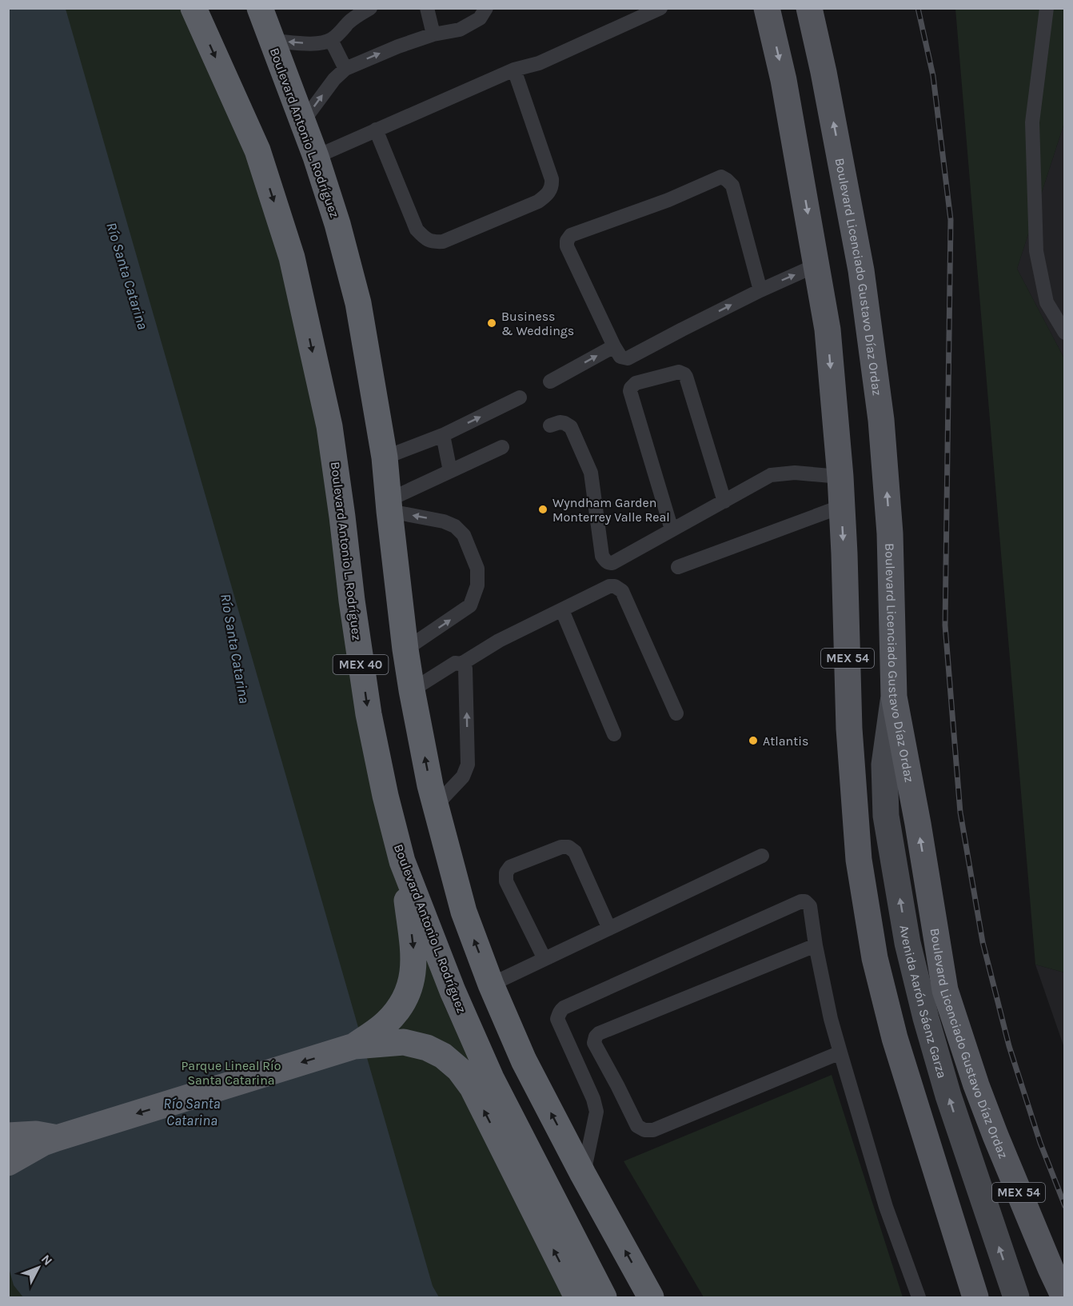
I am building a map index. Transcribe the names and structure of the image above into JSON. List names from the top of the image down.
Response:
{
  "streets": {
    "highway": ["Boulevard Antonio L. Rodríguez", "MEX 40"],
    "main road": ["Boulevard Licenciado Gustavo Díaz Ordaz", "MEX 54", "Avenida Aarón Sáenz Garza"]
  },
  "crossings": [
    ["Boulevard Licenciado Gustavo Díaz Ordaz", "Avenida Aarón Sáenz Garza"]
  ],
  "water": ["Río Santa Catarina"],
  "parks": ["Parque Lineal Río Santa Catarina"],
  "places": ["Business & Weddings", "Wyndham Garden Monterrey Valle Real", "Atlantis"],
  "north": "top right"
}
